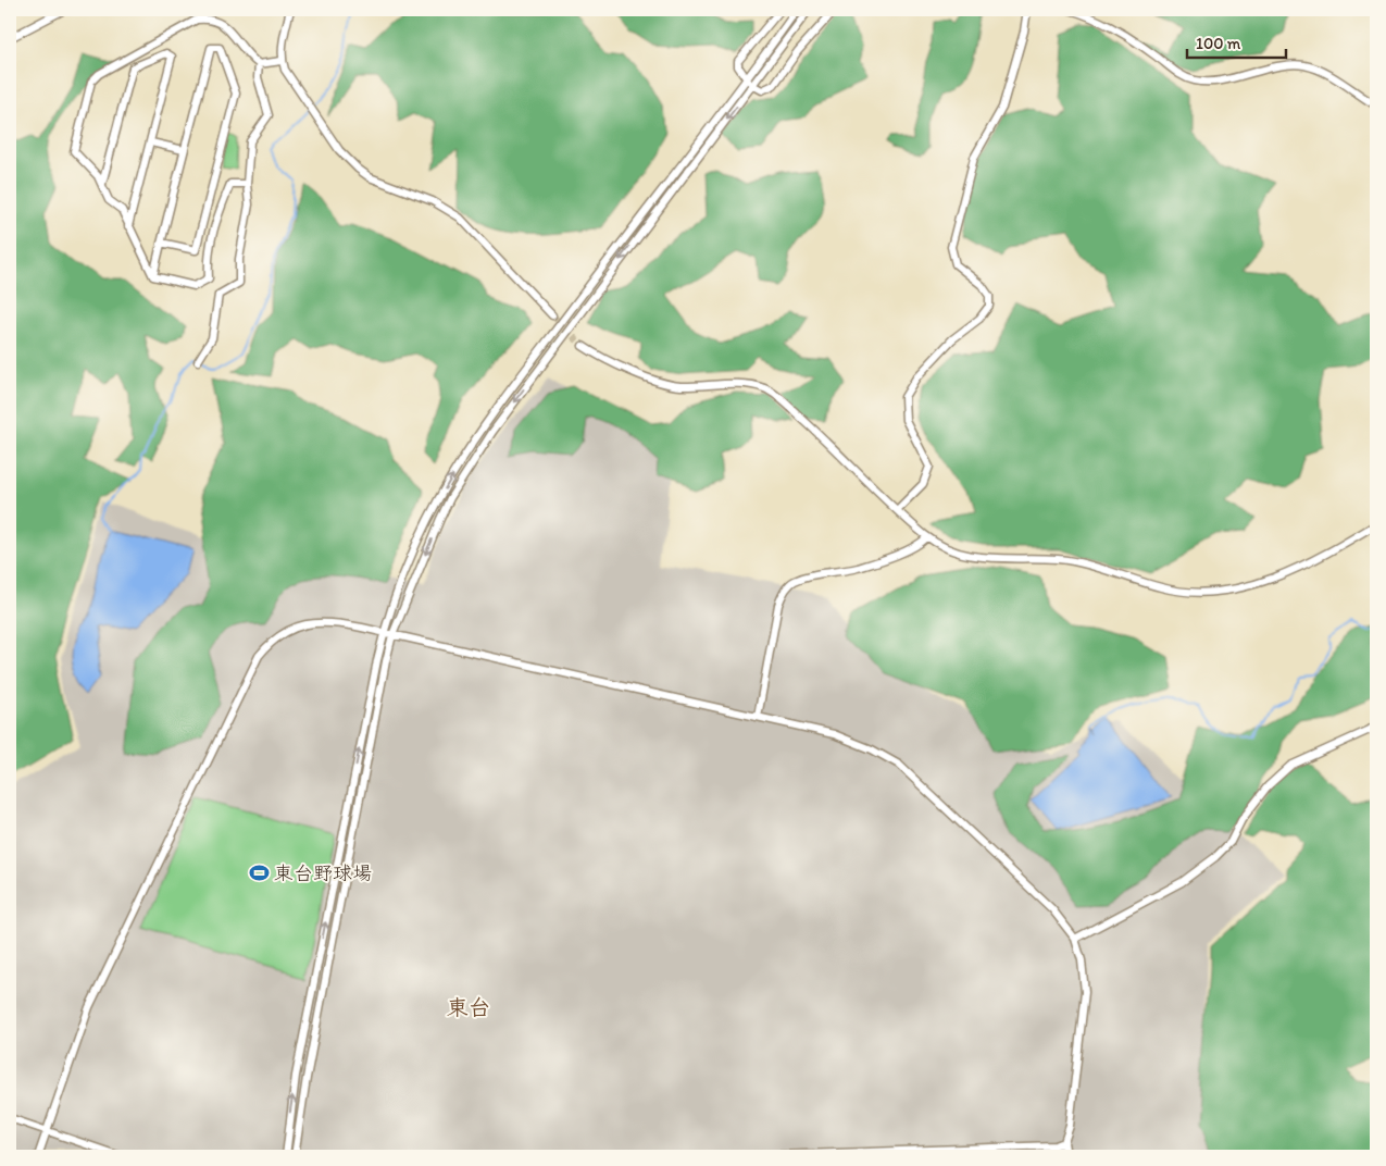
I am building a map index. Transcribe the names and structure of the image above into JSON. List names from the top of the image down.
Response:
{
  "districts": ["東台"],
  "places": {
    "sports": ["東台野球場"]
  },
  "scale_bar": "100 m"
}
